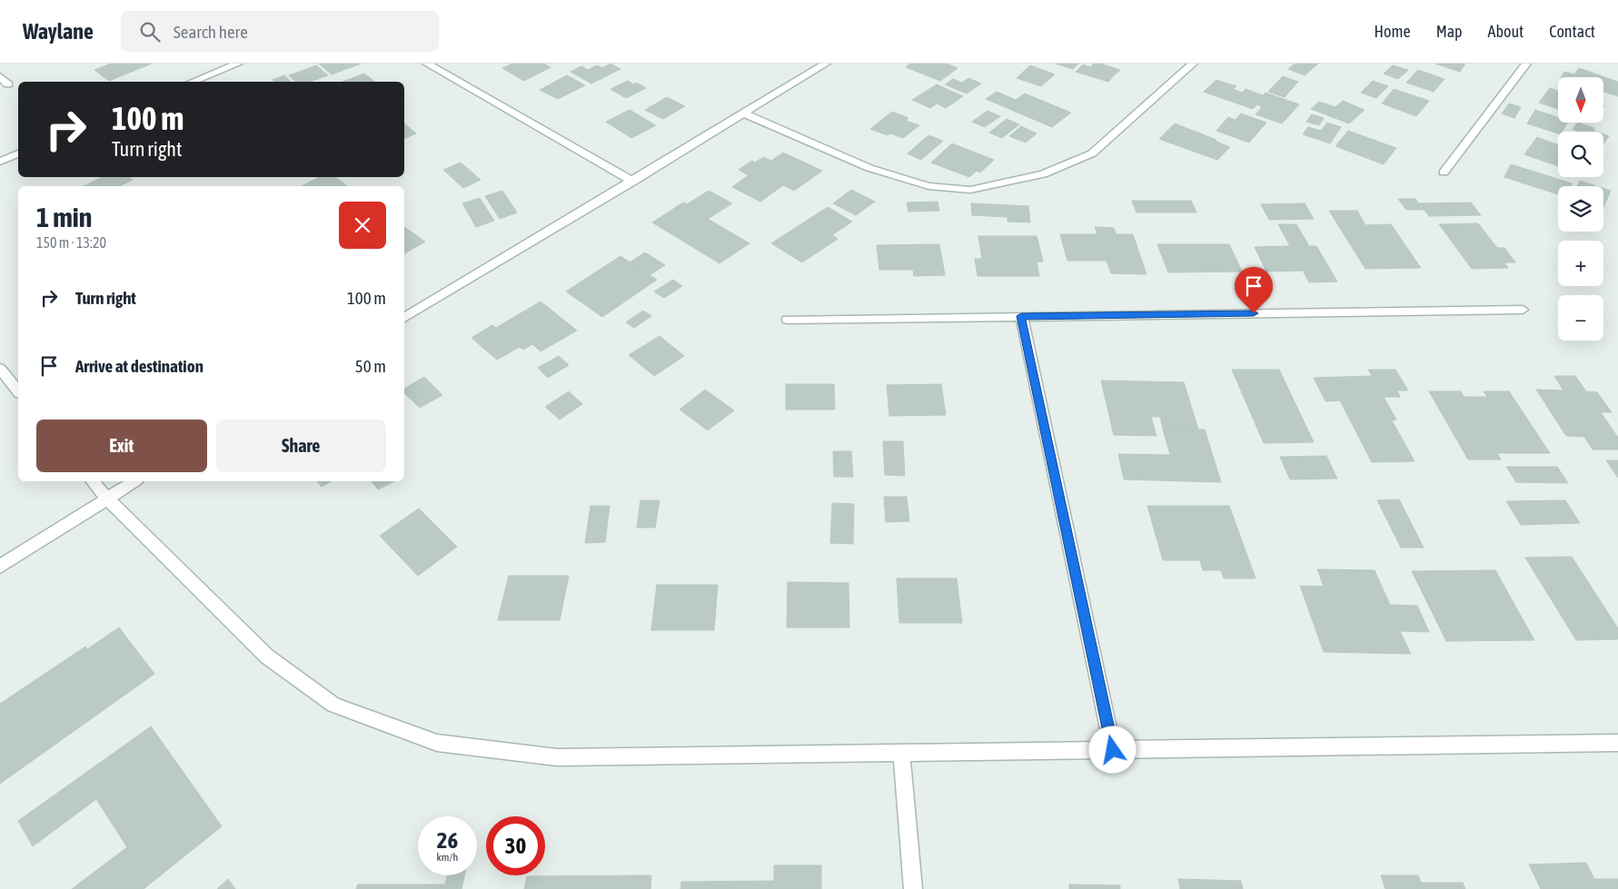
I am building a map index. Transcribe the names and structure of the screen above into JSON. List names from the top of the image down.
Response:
{
  "north": "bottom",
  "page": {
    "header": "Waylane",
    "search": "Search here",
    "nav": [
      "Home",
      "Map",
      "About",
      "Contact"
    ],
    "map_buttons": ["+", "−"],
    "turn": ["100 m", "Turn right"],
    "heading": ["1 min", "150 m · 13:20"],
    "list": [
      {
        "name": "Turn right",
        "value": "100 m"
      },
      {
        "name": "Arrive at destination",
        "value": "50 m"
      }
    ],
    "buttons": ["Exit", "Share"],
    "speed": "26 km/h",
    "limit": "30"
  }
}
